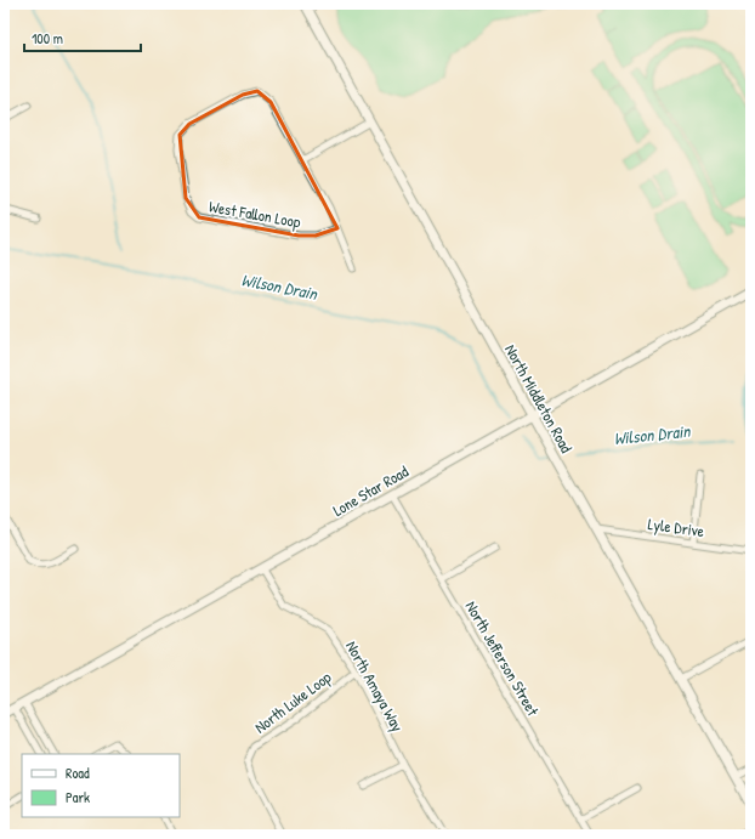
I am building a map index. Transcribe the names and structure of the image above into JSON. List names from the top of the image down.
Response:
{
  "streets": {
    "main road": ["North Middleton Road", "Lone Star Road"],
    "street": [
      "West Fallon Loop",
      "Lyle Drive",
      "North Jefferson Street",
      "North Amaya Way",
      "North Luke Loop"
    ]
  },
  "crossings": [
    ["North Middleton Road", "Lone Star Road"],
    ["North Middleton Road", "Lyle Drive"],
    ["Lone Star Road", "North Jefferson Street"],
    ["Lone Star Road", "North Amaya Way"],
    ["North Amaya Way", "North Luke Loop"]
  ],
  "water": ["Wilson Drain"],
  "legend": ["Road", "Park"],
  "scale_bar": "100 m"
}
